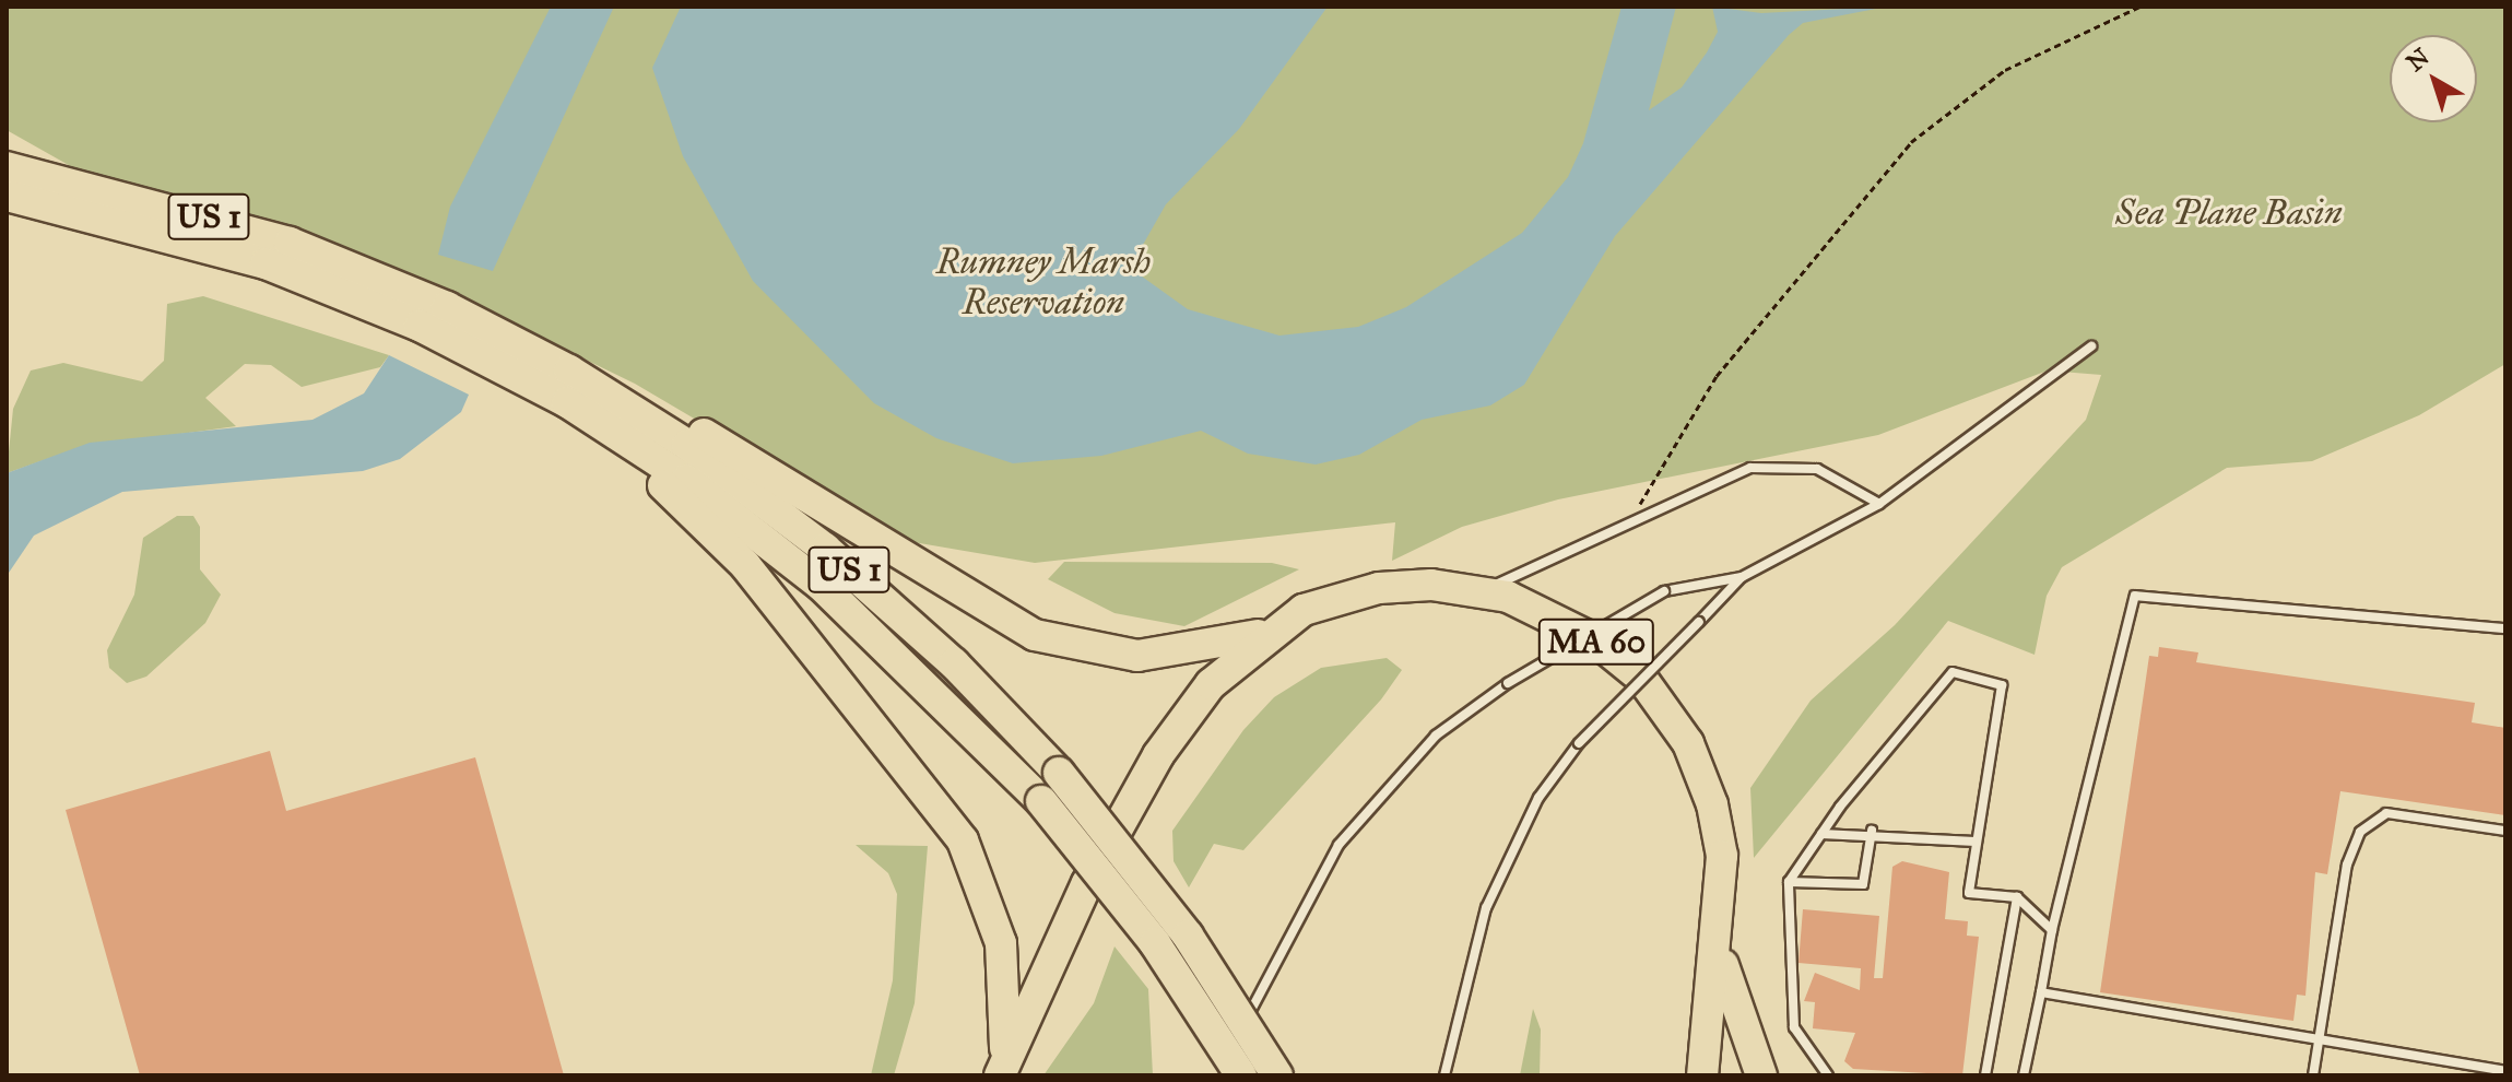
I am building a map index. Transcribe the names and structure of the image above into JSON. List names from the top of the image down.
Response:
{
  "streets": {
    "highway": ["US 1", "MA 60"]
  },
  "parks": ["Sea Plane Basin", "Rumney Marsh Reservation"],
  "north": "top left"
}
